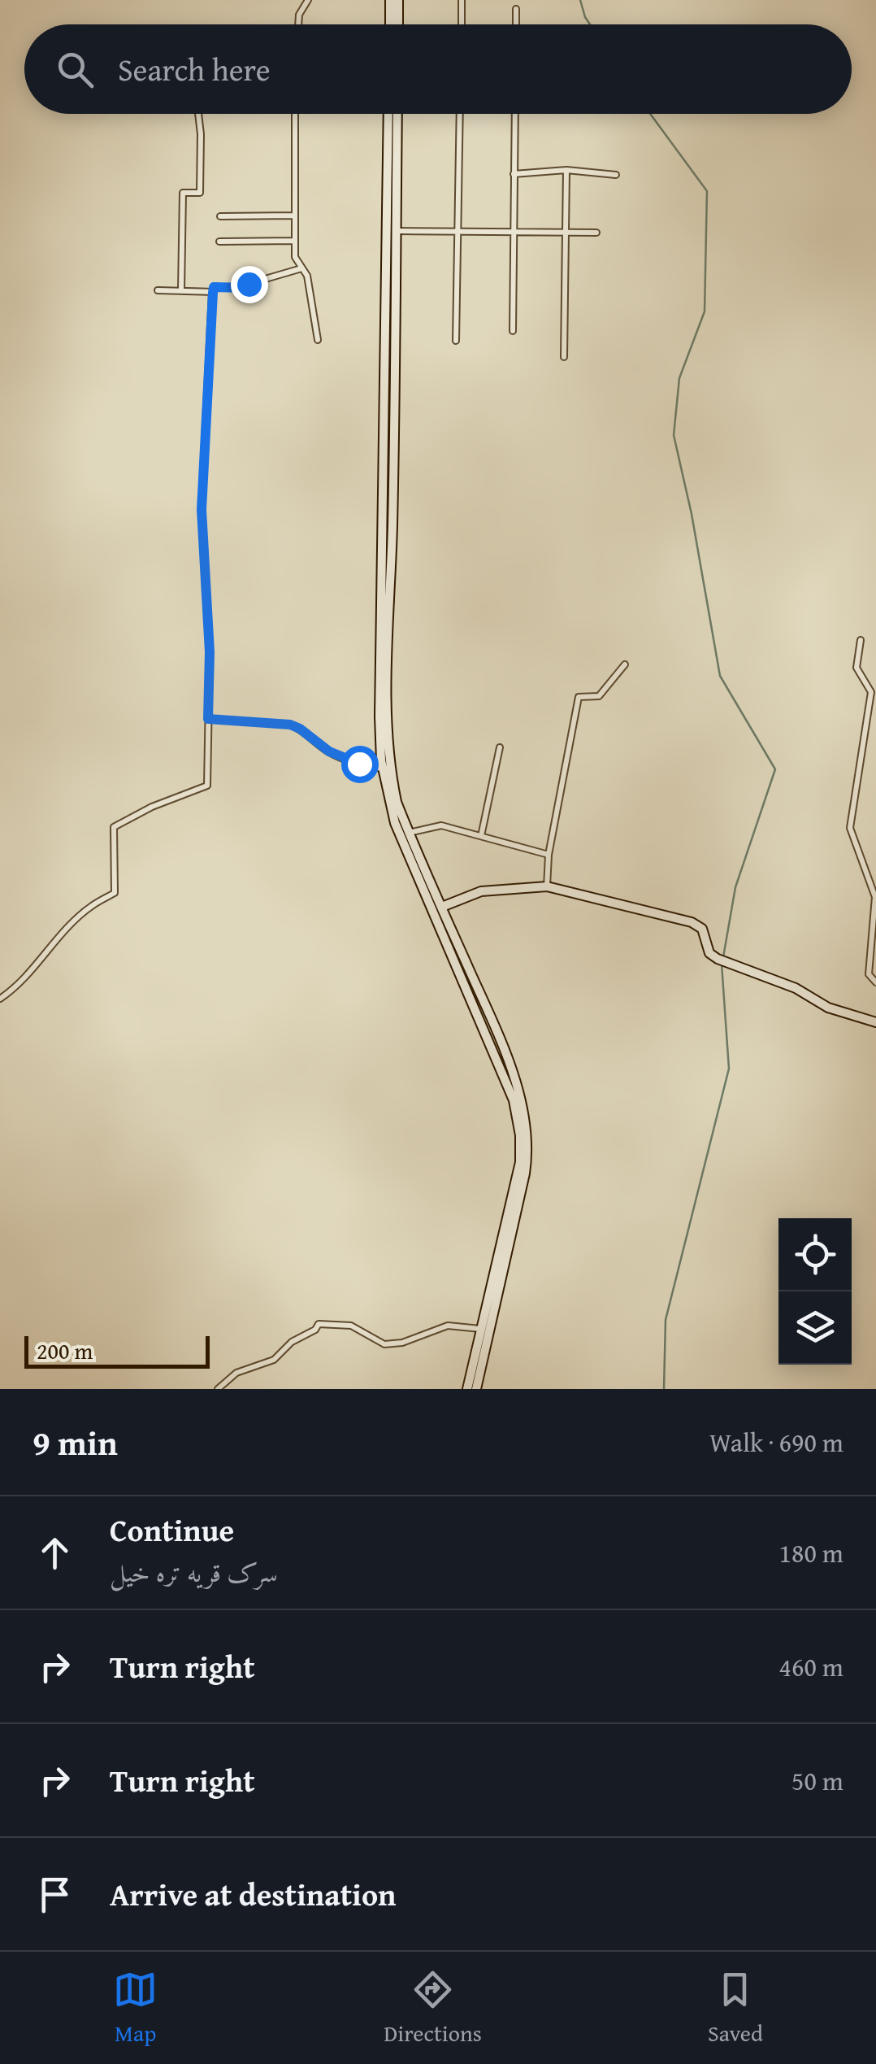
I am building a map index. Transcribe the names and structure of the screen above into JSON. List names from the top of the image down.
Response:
{
  "scale_bar": "200 m",
  "page": {
    "search": "Search here",
    "scale": "200 m",
    "heading": ["9 min", "Walk · 690 m"],
    "list": [
      ["Continue", "سرک قریه تره خیل", "180 m"],
      ["Turn right", "460 m"],
      ["Turn right", "50 m"],
      "Arrive at destination"
    ],
    "nav": ["Map", "Directions", "Saved"]
  }
}
